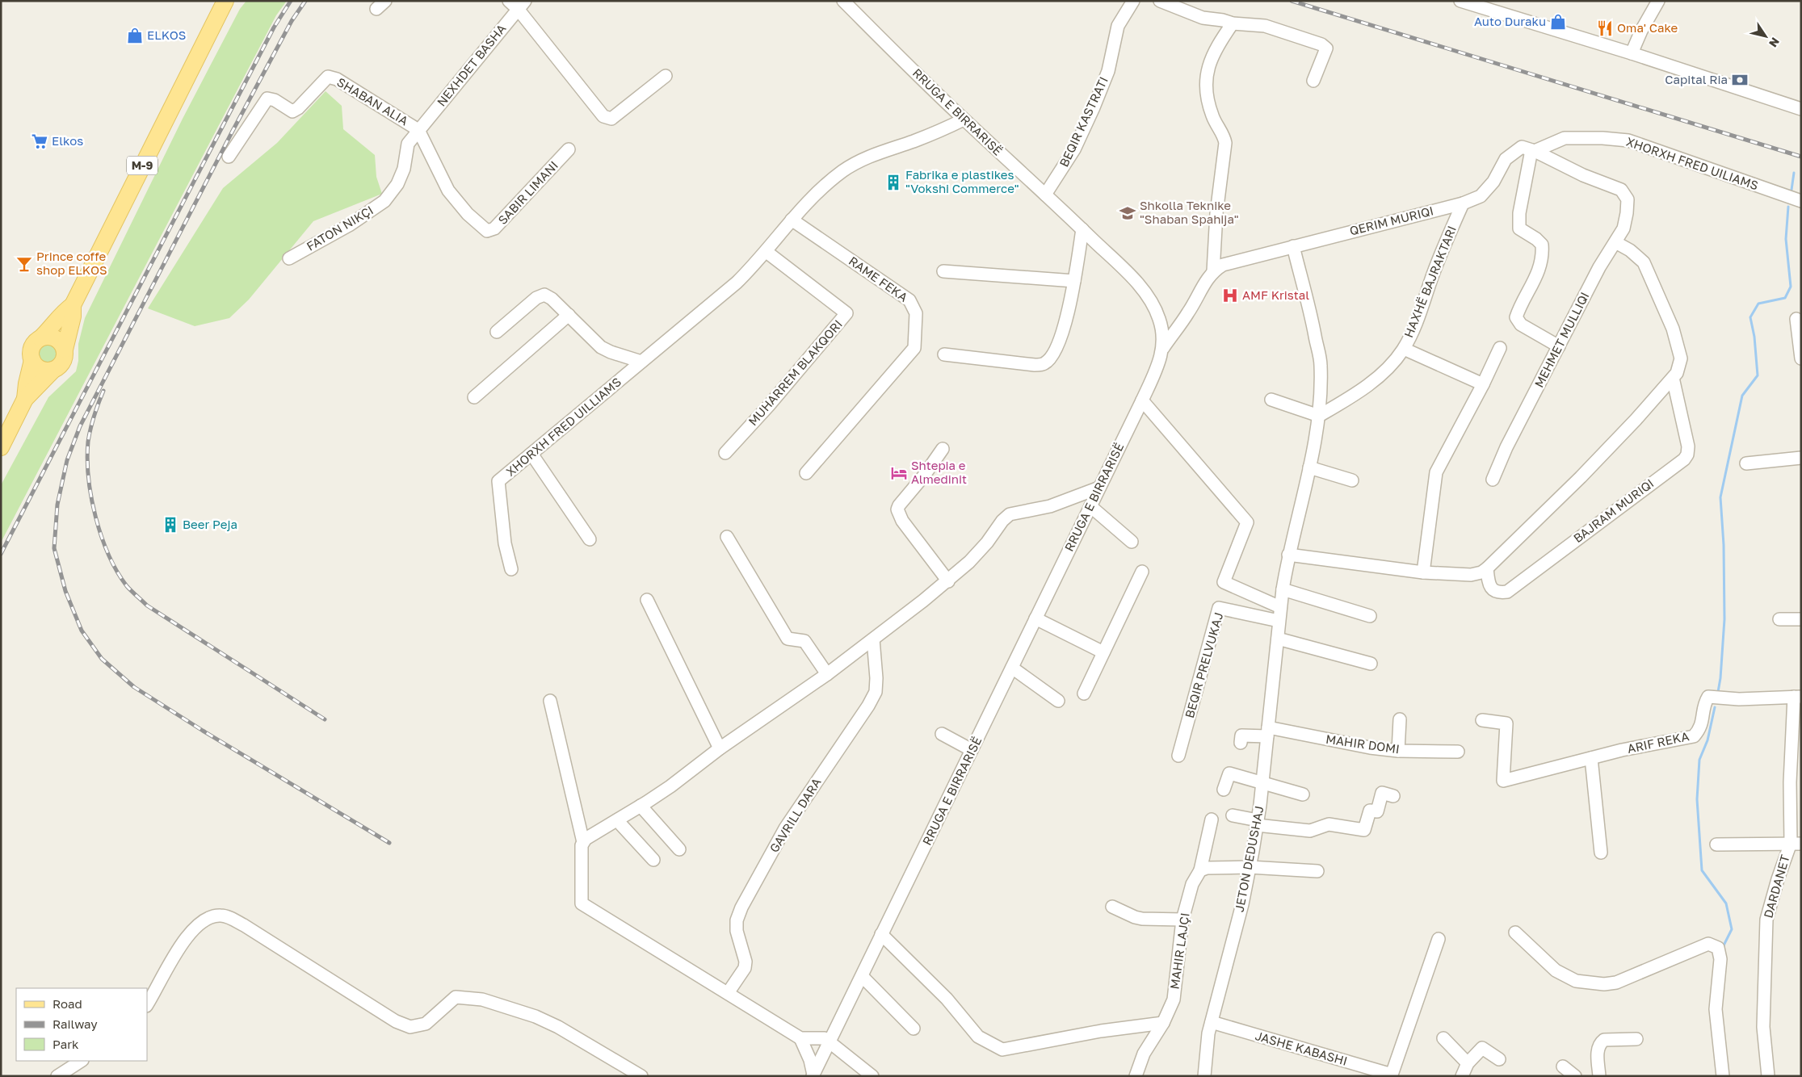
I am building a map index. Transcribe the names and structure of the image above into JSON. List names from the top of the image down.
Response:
{
  "streets": {
    "main road": ["M-9"],
    "street": [
      "NEXHDET BASHA",
      "SHABAN ALIA",
      "RRUGA E BIRRARISË",
      "BEQIR KASTRATI",
      "XHORXH FRED UILIAMS",
      "SABIR LIMANI",
      "QERIM MURIQI",
      "FATON NIKÇI",
      "RAME FEKA",
      "HAXHË BAJRAKTARI",
      "MEHMET MULLIQI",
      "MUHARREM BLAKQORI",
      "XHORXH FRED UILLIAMS",
      "BAJRAM MURIQI",
      "BEQIR PRELVUKAJ",
      "ARIF REKA",
      "MAHIR DOMI",
      "GAVRILL DARA",
      "JETON DEDUSHAJ",
      "DARDANET",
      "MAHIR LAJÇI",
      "JASHE KABASHI"
    ]
  },
  "crossings": [
    ["NEXHDET BASHA", "SHABAN ALIA"],
    ["NEXHDET BASHA", "SABIR LIMANI"],
    ["NEXHDET BASHA", "FATON NIKÇI"],
    ["SHABAN ALIA", "SABIR LIMANI"],
    ["SHABAN ALIA", "FATON NIKÇI"],
    ["RRUGA E BIRRARISË", "BEQIR KASTRATI"],
    ["RRUGA E BIRRARISË", "XHORXH FRED UILLIAMS"],
    ["XHORXH FRED UILIAMS", "QERIM MURIQI"],
    ["XHORXH FRED UILIAMS", "MEHMET MULLIQI"],
    ["SABIR LIMANI", "FATON NIKÇI"],
    ["QERIM MURIQI", "HAXHË BAJRAKTARI"],
    ["QERIM MURIQI", "MEHMET MULLIQI"],
    ["QERIM MURIQI", "JETON DEDUSHAJ"],
    ["RAME FEKA", "XHORXH FRED UILLIAMS"],
    ["HAXHË BAJRAKTARI", "JETON DEDUSHAJ"],
    ["MUHARREM BLAKQORI", "XHORXH FRED UILLIAMS"],
    ["BEQIR PRELVUKAJ", "JETON DEDUSHAJ"],
    ["ARIF REKA", "DARDANET"],
    ["MAHIR DOMI", "JETON DEDUSHAJ"],
    ["JETON DEDUSHAJ", "JASHE KABASHI"]
  ],
  "places": {
    "shop": ["Auto Duraku", "ELKOS"],
    "restaurant": ["Oma' Cake"],
    "bank": ["Capital Ria"],
    "supermarket": ["Elkos"],
    "building": ["Fabrika e plastikes \"Vokshi Commerce\"", "Beer Peja"],
    "school or university": ["Shkolla Teknike \"Shaban Spahija\""],
    "bar": ["Prince coffe shop ELKOS"],
    "hospital": ["AMF Kristal"],
    "hotel": ["Shtepia e Almedinit"]
  },
  "legend": ["Road", "Railway", "Park"],
  "north": "bottom right"
}
